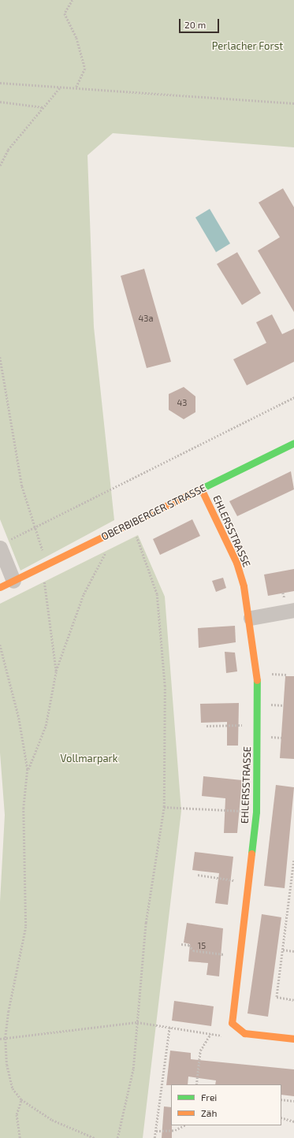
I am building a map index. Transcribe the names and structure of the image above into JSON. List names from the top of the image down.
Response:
{
  "streets": {
    "street": ["OBERBIBERGER STRASSE", "EHLERSSTRASSE"]
  },
  "crossings": [
    ["OBERBIBERGER STRASSE", "EHLERSSTRASSE"]
  ],
  "parks": ["Perlacher Forst", "Vollmarpark"],
  "house_numbers": ["43a", "43", "15"],
  "legend": ["Frei", "Zäh"],
  "scale_bar": "20 m"
}
